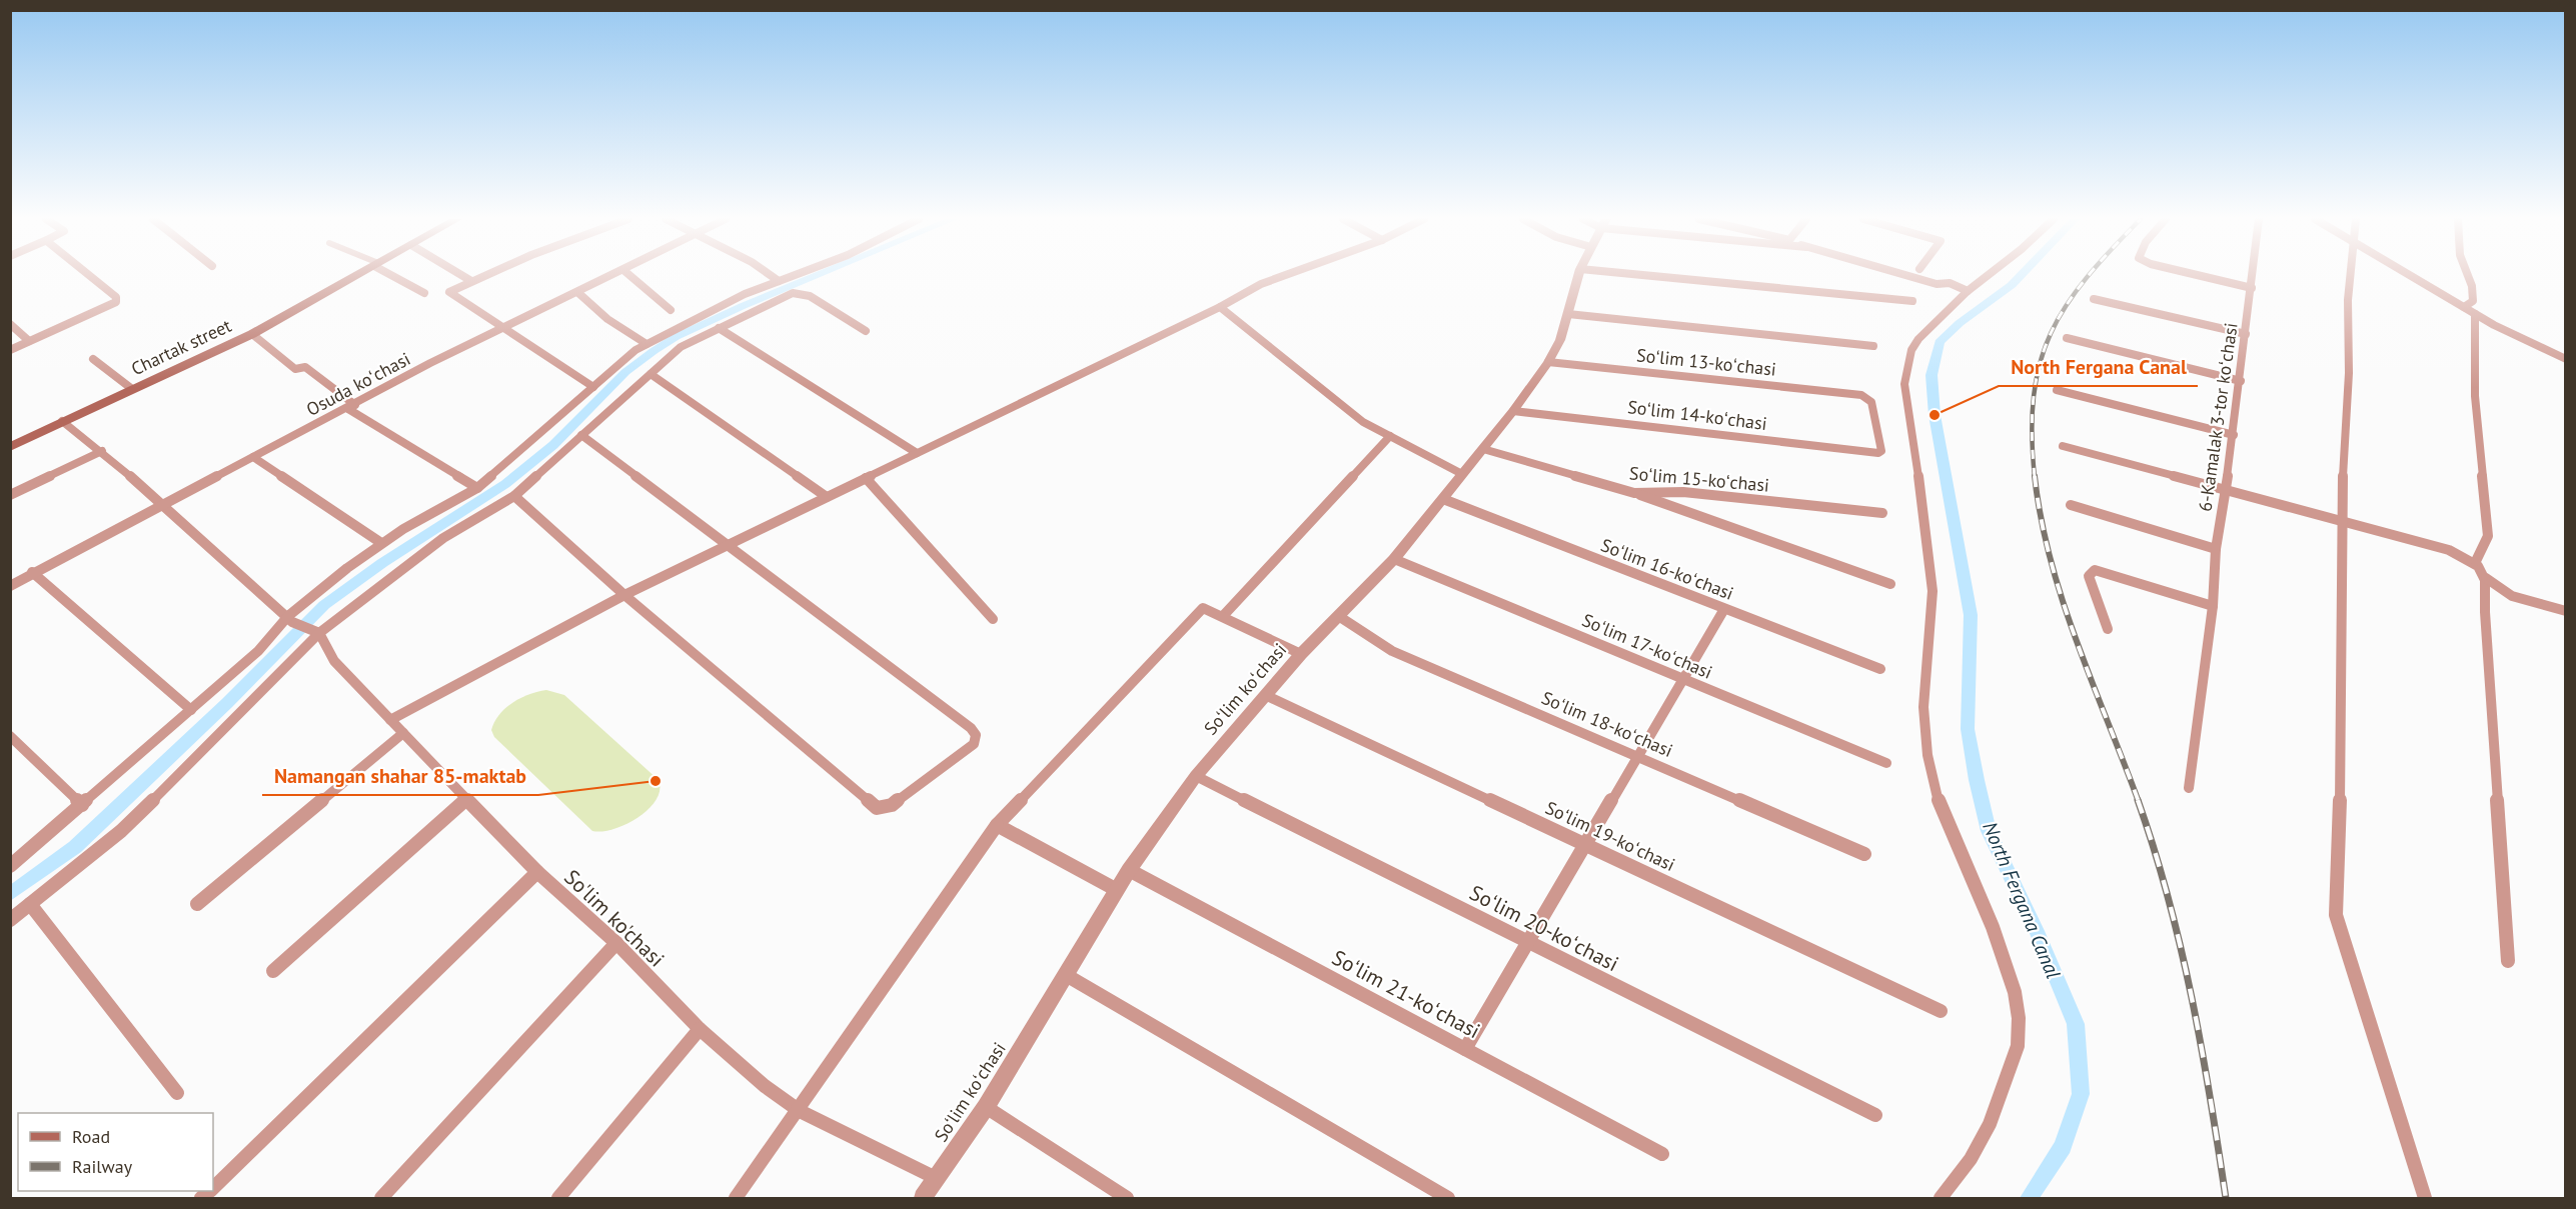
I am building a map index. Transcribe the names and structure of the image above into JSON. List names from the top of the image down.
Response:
{
  "streets": {
    "main road": ["Chartak street"],
    "street": [
      "Soʻlim 13-koʻchasi",
      "Osuda koʻchasi",
      "Soʻlim 14-koʻchasi",
      "6-Kamalak 3-tor koʻchasi",
      "Soʻlim 15-koʻchasi",
      "Soʻlim 16-koʻchasi",
      "Soʻlim 17-koʻchasi",
      "Soʻlim koʻchasi",
      "Soʻlim 18-koʻchasi",
      "Soʻlim 19-koʻchasi",
      "So'lim ko'chasi",
      "Soʻlim 20-koʻchasi",
      "Soʻlim 21-koʻchasi"
    ]
  },
  "crossings": [
    ["Soʻlim 13-koʻchasi", "Soʻlim 14-koʻchasi"],
    ["Soʻlim 13-koʻchasi", "Soʻlim koʻchasi"],
    ["Soʻlim 14-koʻchasi", "Soʻlim koʻchasi"],
    ["Soʻlim 15-koʻchasi", "Soʻlim koʻchasi"],
    ["Soʻlim 16-koʻchasi", "Soʻlim koʻchasi"],
    ["Soʻlim 17-koʻchasi", "Soʻlim koʻchasi"],
    ["Soʻlim koʻchasi", "Soʻlim 18-koʻchasi"],
    ["Soʻlim koʻchasi", "Soʻlim 19-koʻchasi"],
    ["Soʻlim koʻchasi", "So'lim ko'chasi"],
    ["Soʻlim koʻchasi", "Soʻlim 20-koʻchasi"],
    ["Soʻlim koʻchasi", "Soʻlim 21-koʻchasi"]
  ],
  "water": ["North Fergana Canal"],
  "places": ["North Fergana Canal", "Namangan shahar 85-maktab"],
  "legend": ["Road", "Railway"]
}
